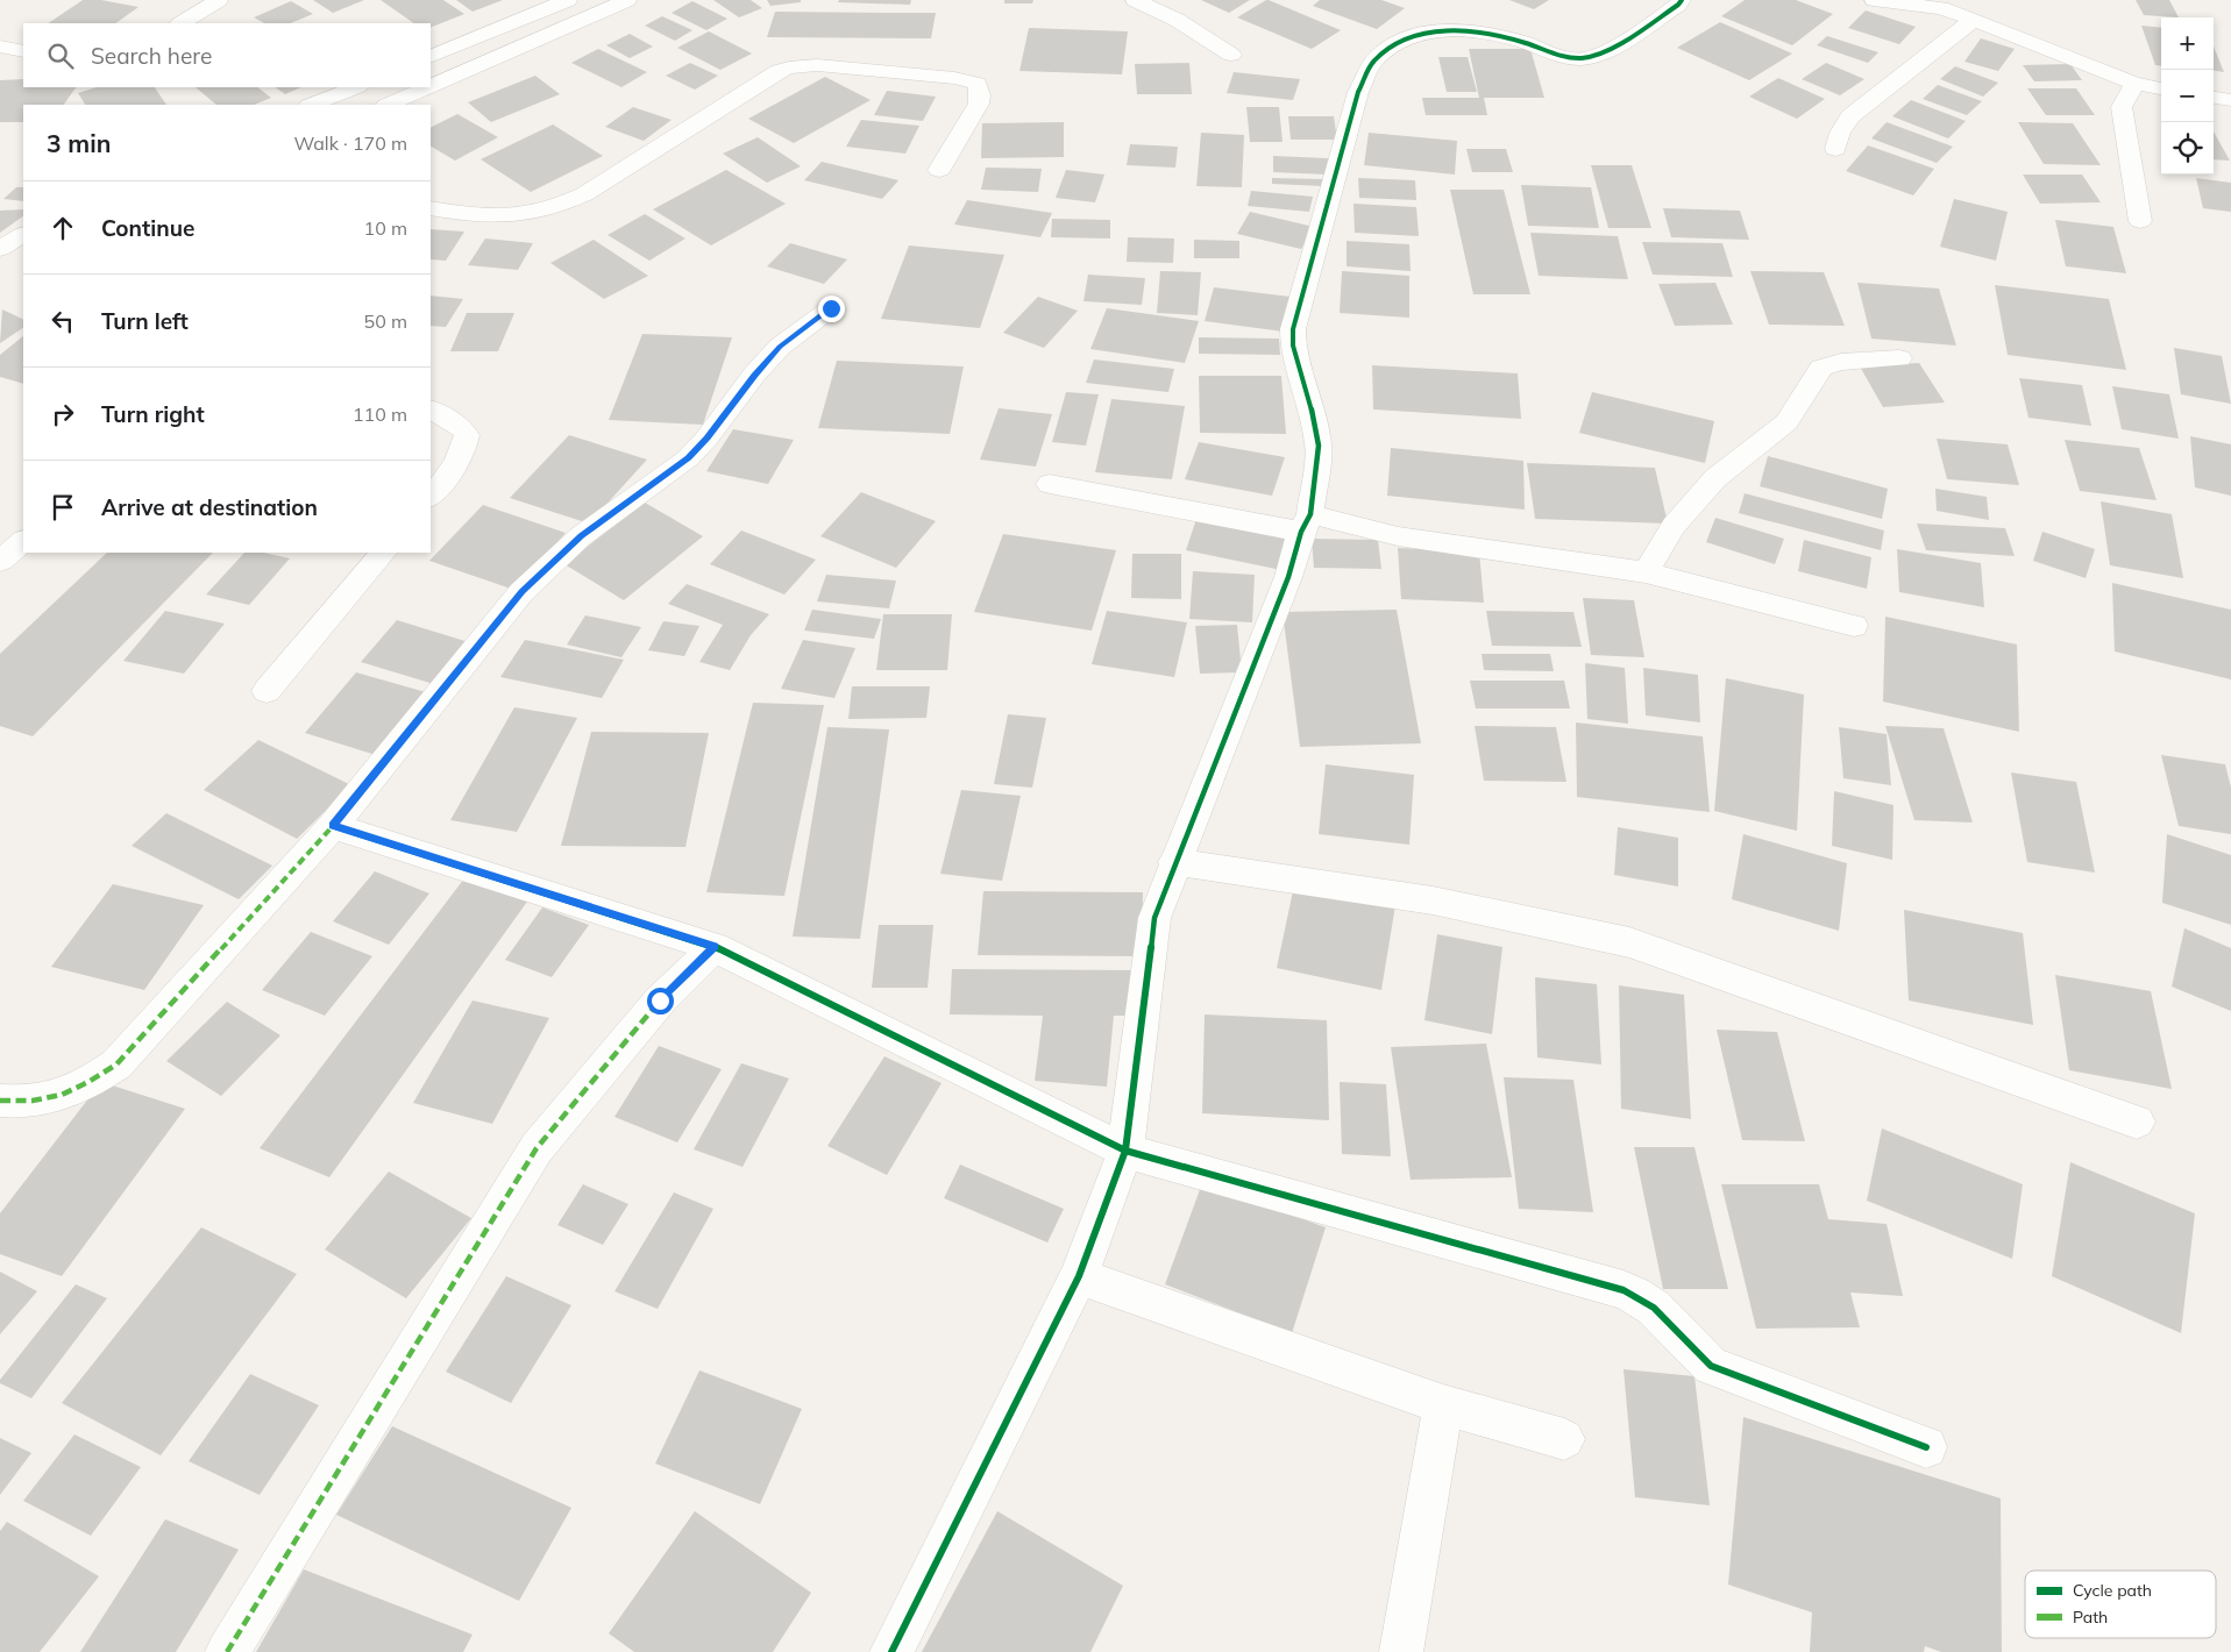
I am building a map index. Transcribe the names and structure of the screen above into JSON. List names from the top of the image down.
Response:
{
  "legend": ["Cycle path", "Path"],
  "page": {
    "map_buttons": ["+", "−"],
    "search": "Search here",
    "heading": ["3 min", "Walk · 170 m"],
    "list": [
      ["Continue", "10 m"],
      ["Turn left", "50 m"],
      ["Turn right", "110 m"],
      "Arrive at destination"
    ]
  }
}
